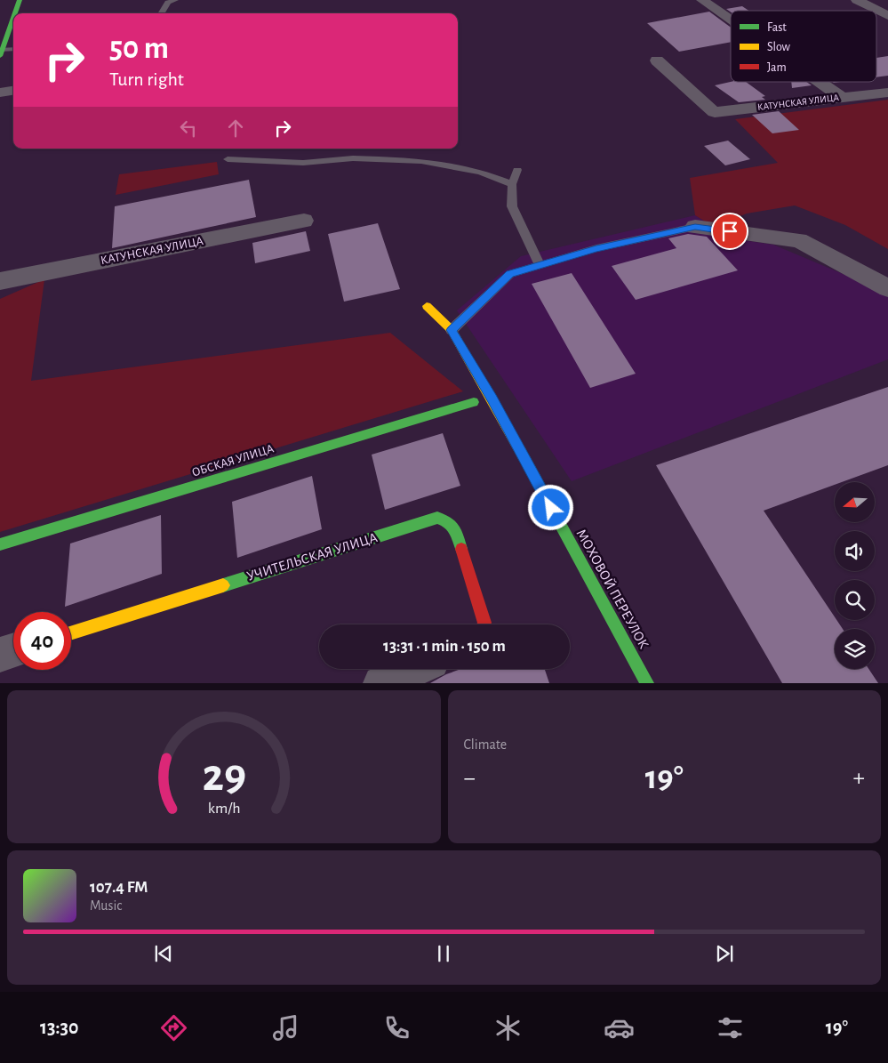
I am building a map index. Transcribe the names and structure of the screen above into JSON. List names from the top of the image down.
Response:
{
  "streets": {
    "street": [
      "КАТУНСКАЯ УЛИЦА",
      "ОБСКАЯ УЛИЦА",
      "УЧИТЕЛЬСКАЯ УЛИЦА",
      "МОХОВОЙ ПЕРЕУЛОК"
    ]
  },
  "legend": ["Fast", "Slow", "Jam"],
  "north": "left",
  "page": {
    "turn": ["50 m", "Turn right"],
    "limit": "40",
    "trip": "13:31 · 1 min · 150 m",
    "tile": "Climate",
    "heat": ["−", "19°", "+"],
    "song": ["107.4 FM", "Music"],
    "tabs": ["13:30", "19°"],
    "gauge": ["29", "km/h"]
  }
}
